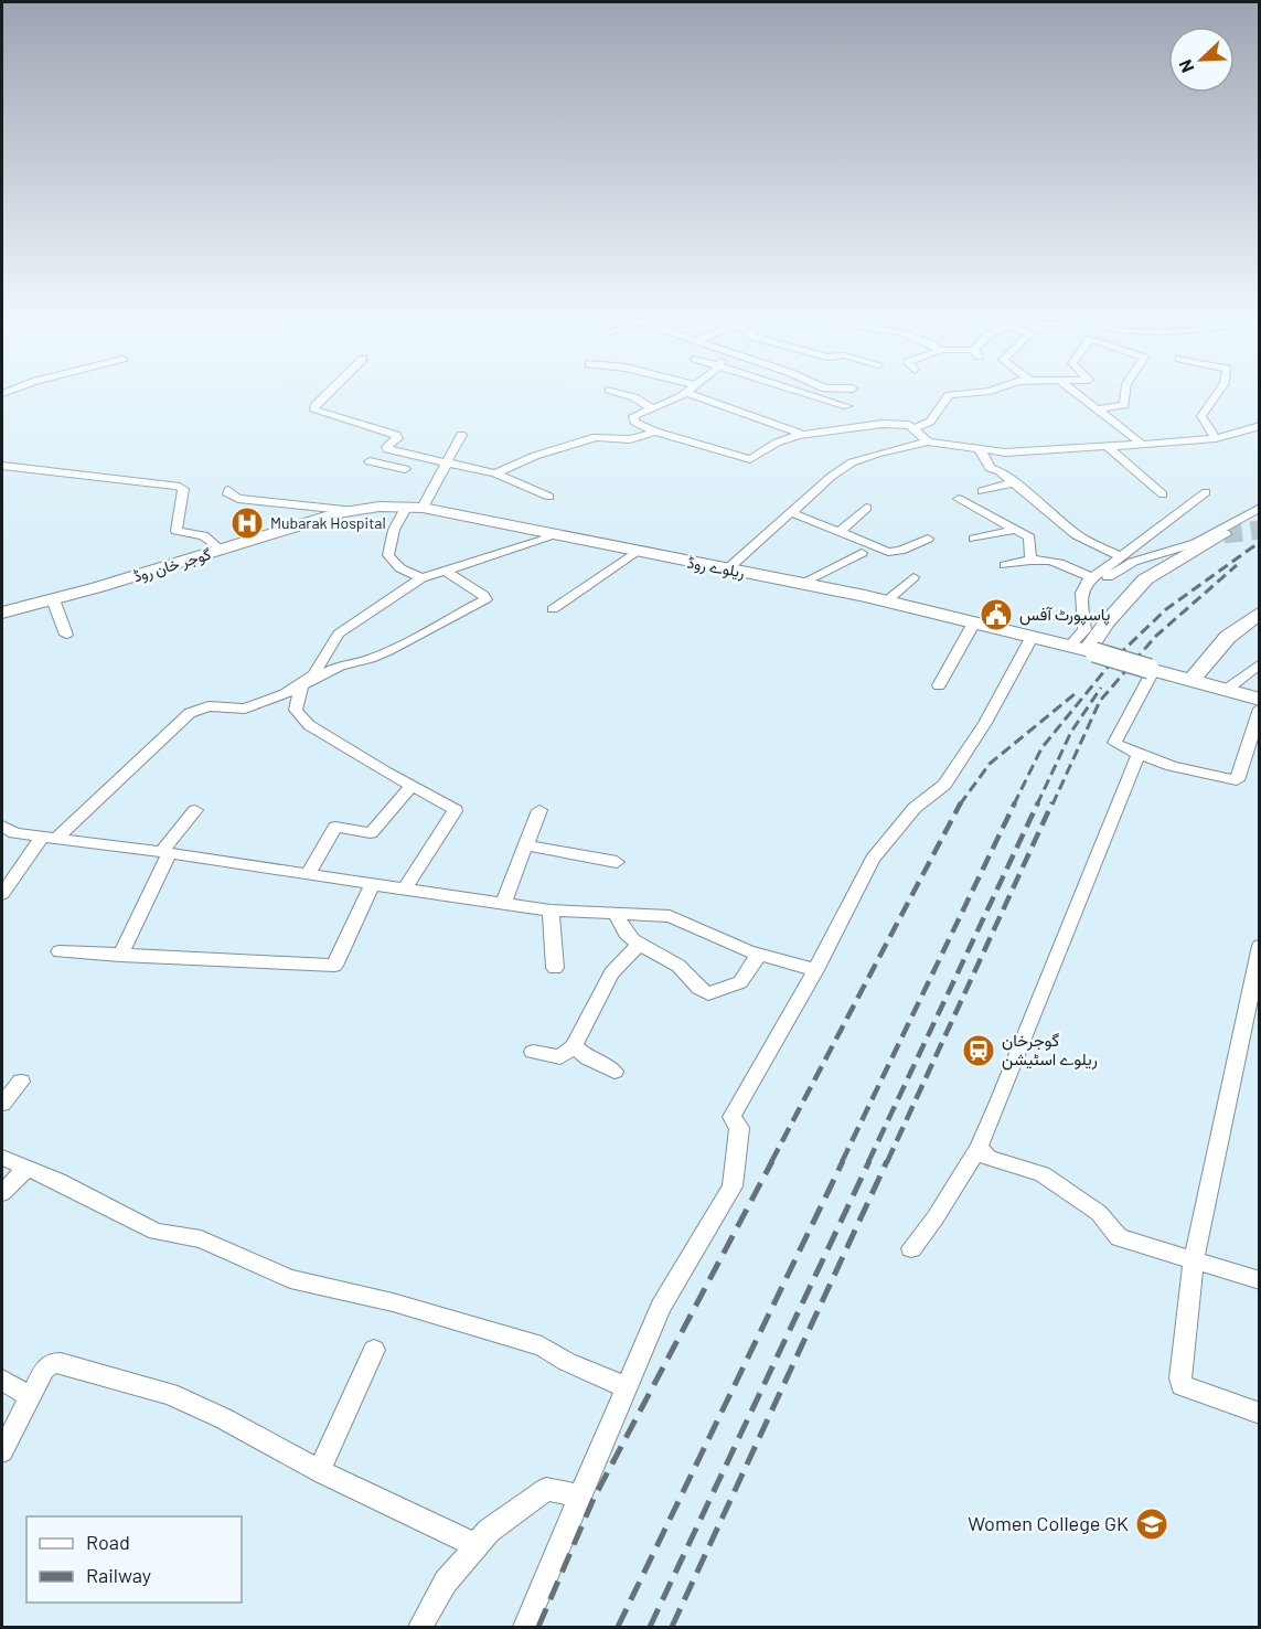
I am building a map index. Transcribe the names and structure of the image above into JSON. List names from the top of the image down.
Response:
{
  "streets": {
    "main road": ["گوجر خان روڈ", "ریلوے روڈ"]
  },
  "crossings": [
    ["گوجر خان روڈ", "ریلوے روڈ"]
  ],
  "places": {
    "hospital": ["Mubarak Hospital"],
    "public building": ["پاسپورٹ آفس"],
    "station": ["گوجرخان ریلوے اسٹیشن"],
    "school or university": ["Women College GK"]
  },
  "legend": ["Road", "Railway"],
  "north": "bottom left"
}
